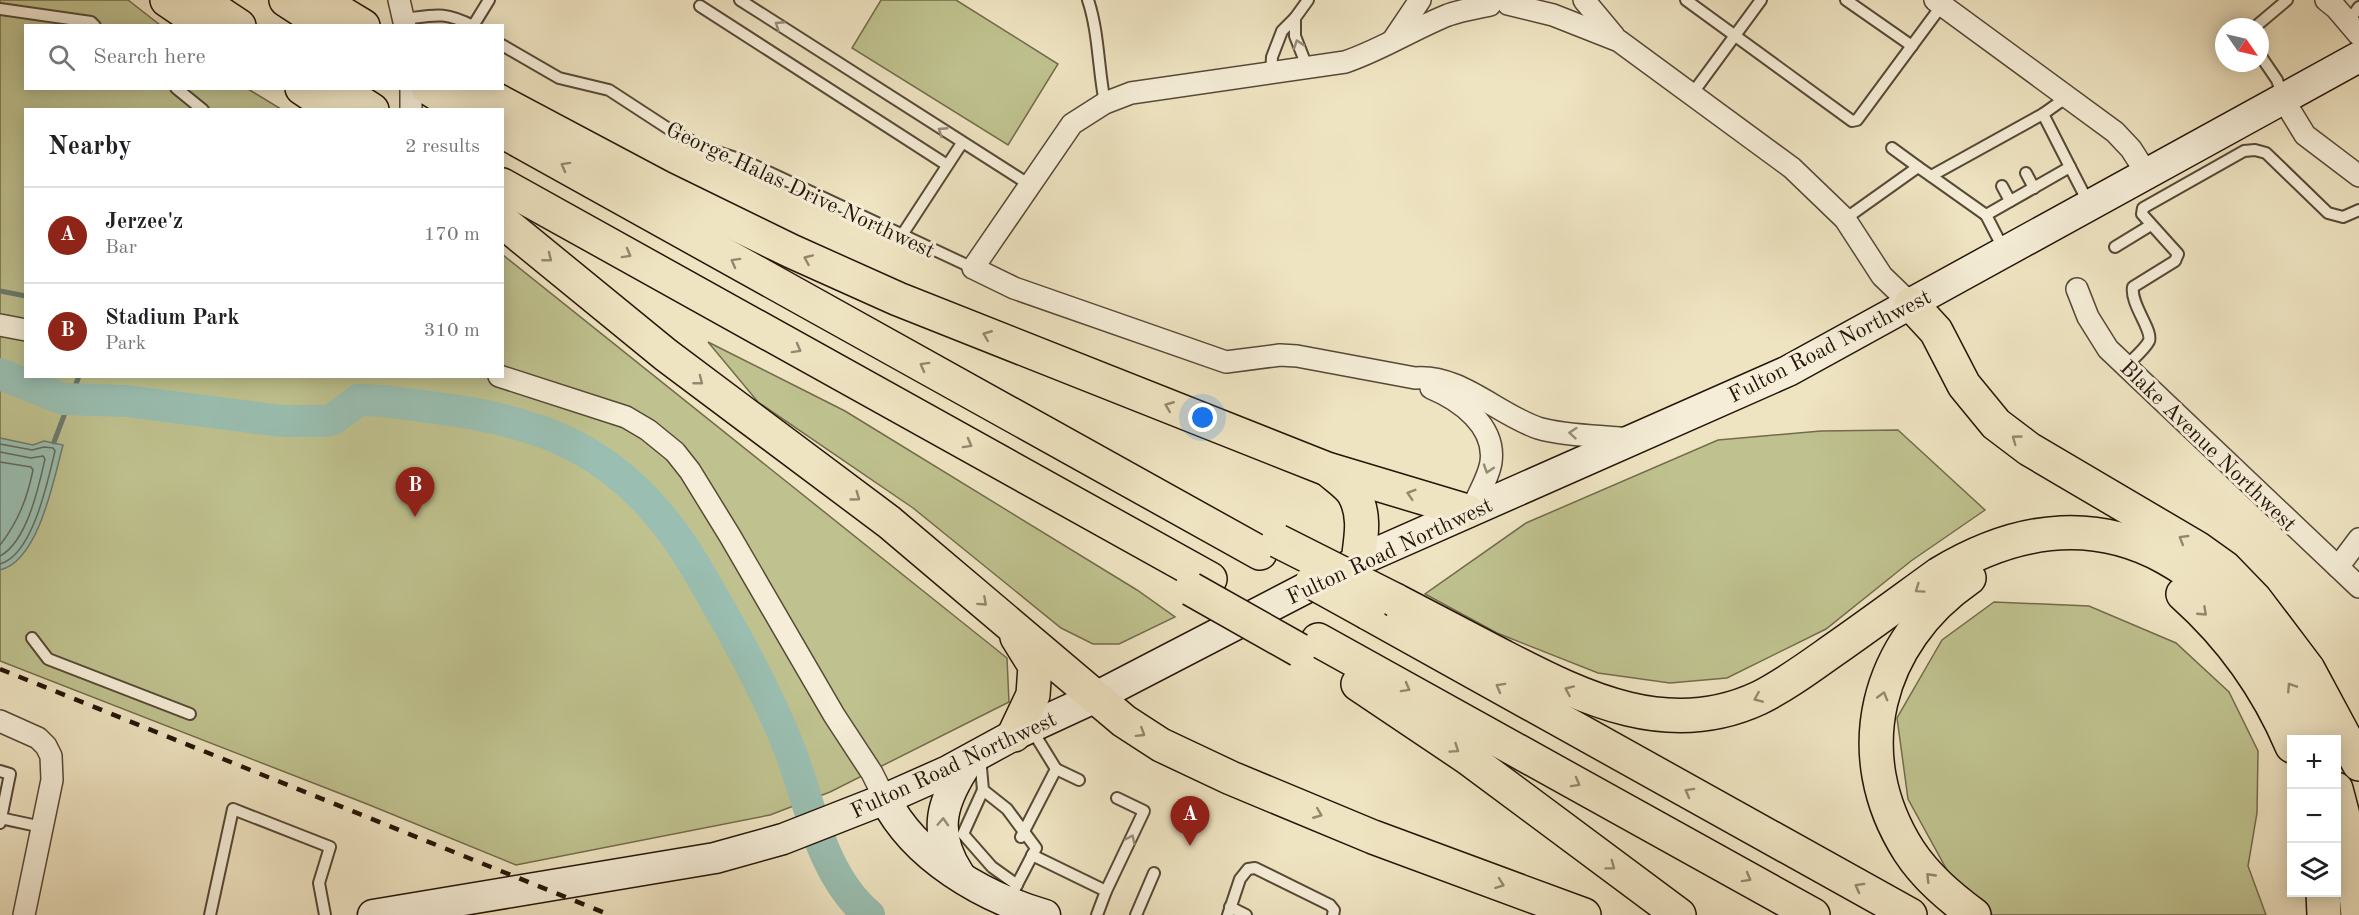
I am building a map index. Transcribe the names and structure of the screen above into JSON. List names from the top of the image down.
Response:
{
  "streets": {
    "main road": ["Fulton Road Northwest"],
    "street": ["George Halas Drive Northwest", "Blake Avenue Northwest"]
  },
  "crossings": [
    ["George Halas Drive Northwest", "Fulton Road Northwest"]
  ],
  "north": "bottom right",
  "page": {
    "search": "Search here",
    "heading": ["Nearby", "2 results"],
    "list": [
      {
        "mark": "A",
        "name": "Jerzee'z",
        "note": "Bar",
        "value": "170 m"
      },
      {
        "mark": "B",
        "name": "Stadium Park",
        "note": "Park",
        "value": "310 m"
      }
    ],
    "pins": ["B", "A"],
    "map_buttons": ["+", "−"]
  }
}
